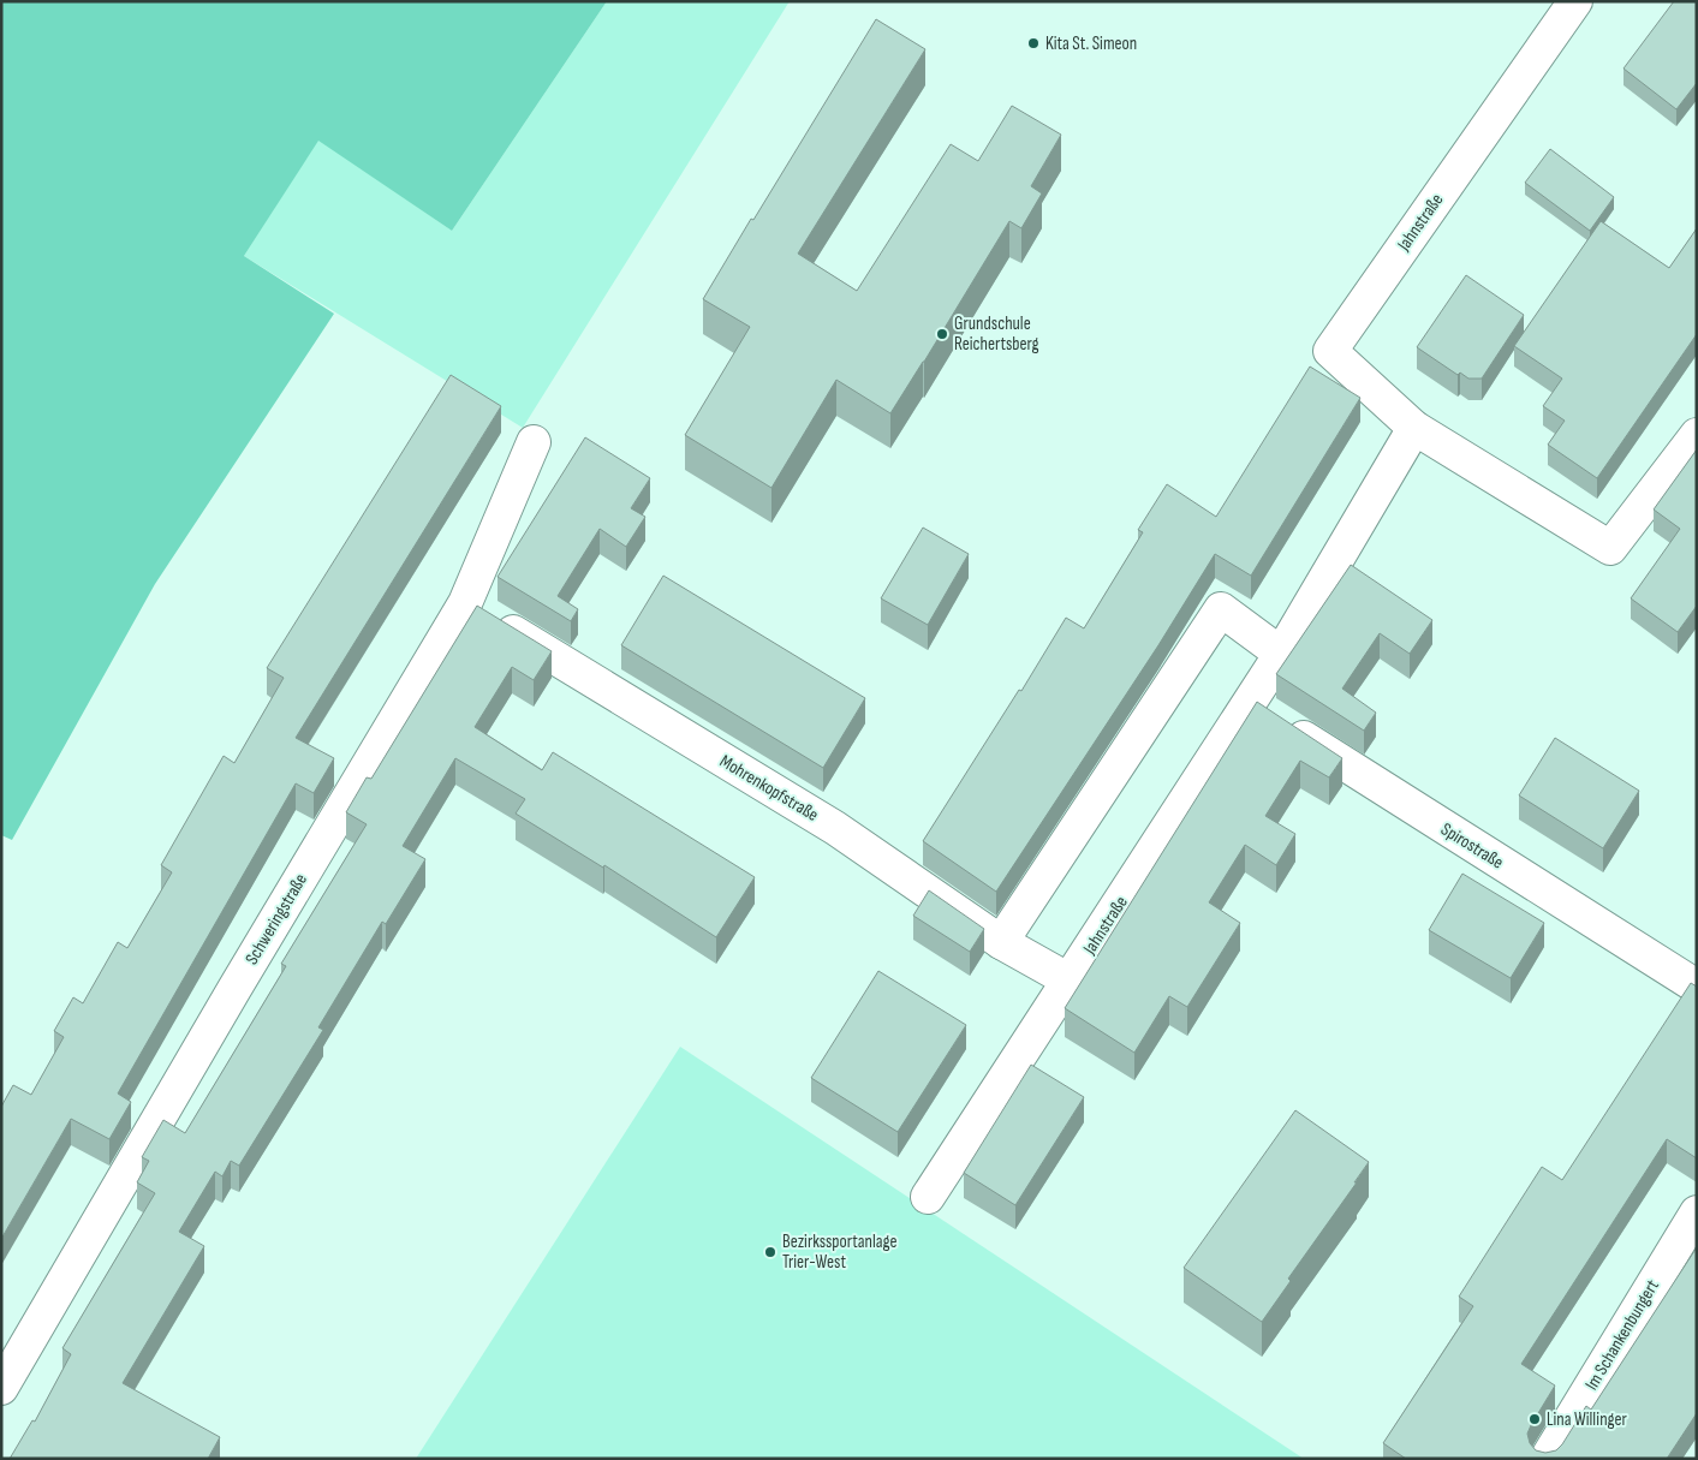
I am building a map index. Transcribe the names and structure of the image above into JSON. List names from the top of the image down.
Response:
{
  "streets": {
    "street": [
      "Jahnstraße",
      "Mohrenkopfstraße",
      "Spirostraße",
      "Schweringstraße",
      "Im Schankenbungert"
    ]
  },
  "crossings": [
    ["Jahnstraße", "Mohrenkopfstraße"],
    ["Jahnstraße", "Spirostraße"],
    ["Mohrenkopfstraße", "Schweringstraße"]
  ],
  "places": [
    "Kita St. Simeon",
    "Grundschule Reichertsberg",
    "Bezirkssportanlage Trier-West",
    "Lina Willinger"
  ]
}
